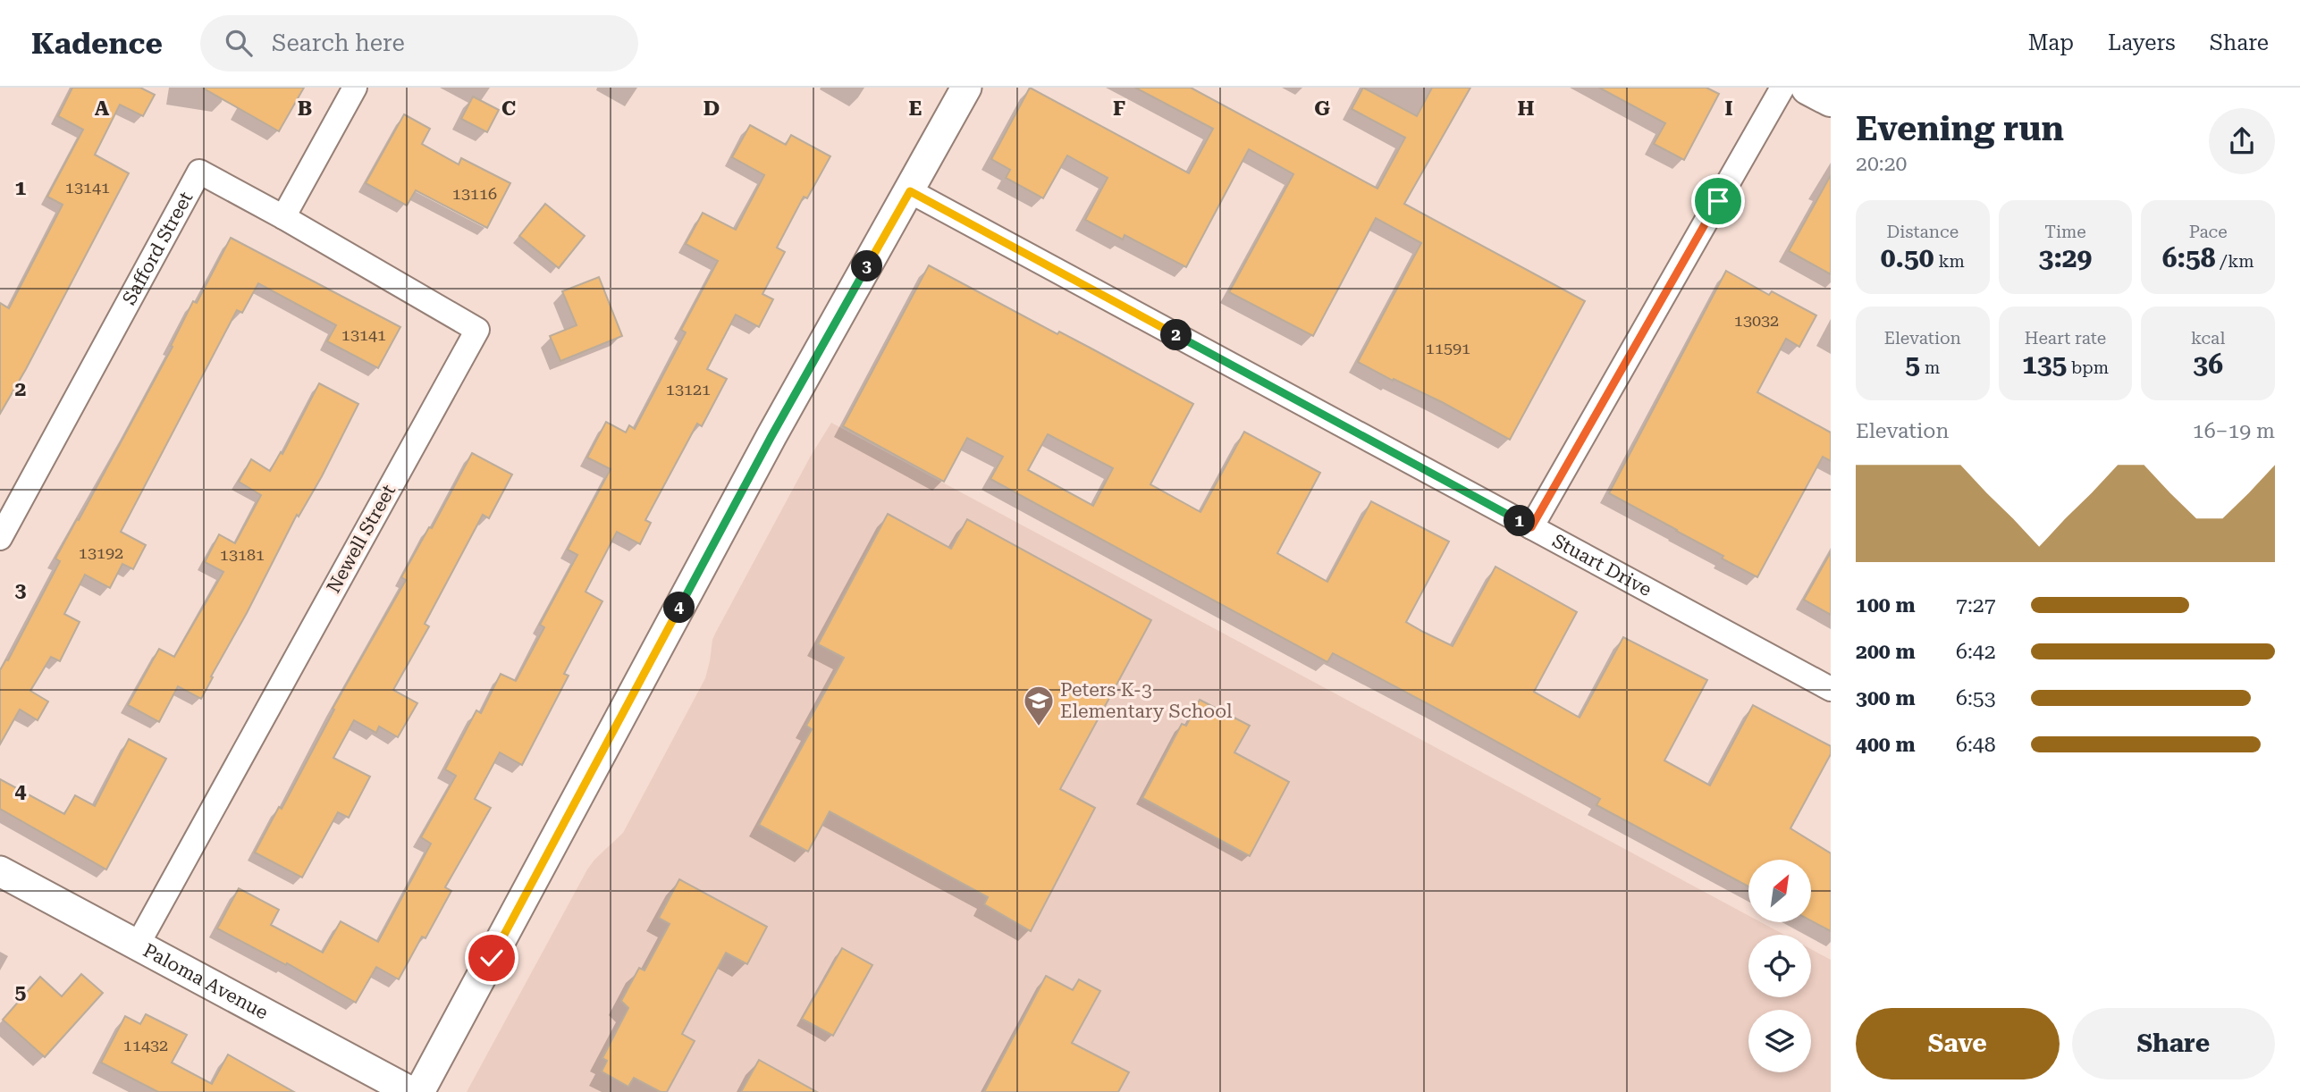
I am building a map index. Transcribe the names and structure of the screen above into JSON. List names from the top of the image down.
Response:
{
  "streets": {
    "street": [
      "Safford Street",
      "Newell Street",
      "Stuart Drive",
      "Paloma Avenue"
    ]
  },
  "crossings": [
    ["Safford Street", "Newell Street"],
    ["Newell Street", "Paloma Avenue"]
  ],
  "places": {
    "school or university": ["Peters K-3 Elementary School"]
  },
  "house_numbers": [
    "13141",
    "13116",
    "13032",
    "13141",
    "11591",
    "13121",
    "13192",
    "13181",
    "11432"
  ],
  "north": "top right",
  "page": {
    "header": "Kadence",
    "search": "Search here",
    "nav": ["Map", "Layers", "Share"],
    "heading": ["Evening run", "20:20"],
    "stats": [
      ["Distance", "0.50 km"],
      ["Time", "3:29"],
      ["Pace", "6:58 /km"],
      ["Elevation", "5 m"],
      ["Heart rate", "135 bpm"],
      ["kcal", "36"]
    ],
    "pins": [
      "3",
      "2",
      "1",
      "4"
    ],
    "chart": ["Elevation", "16–19 m"],
    "list": [
      {
        "name": "100 m",
        "note": "7:27"
      },
      {
        "name": "200 m",
        "note": "6:42"
      },
      {
        "name": "300 m",
        "note": "6:53"
      },
      {
        "name": "400 m",
        "note": "6:48"
      }
    ],
    "buttons": ["Save", "Share"]
  },
  "grid": {
    "columns": [
      "A",
      "B",
      "C",
      "D",
      "E",
      "F",
      "G",
      "H",
      "I"
    ],
    "rows": [
      "1",
      "2",
      "3",
      "4",
      "5"
    ]
  }
}
